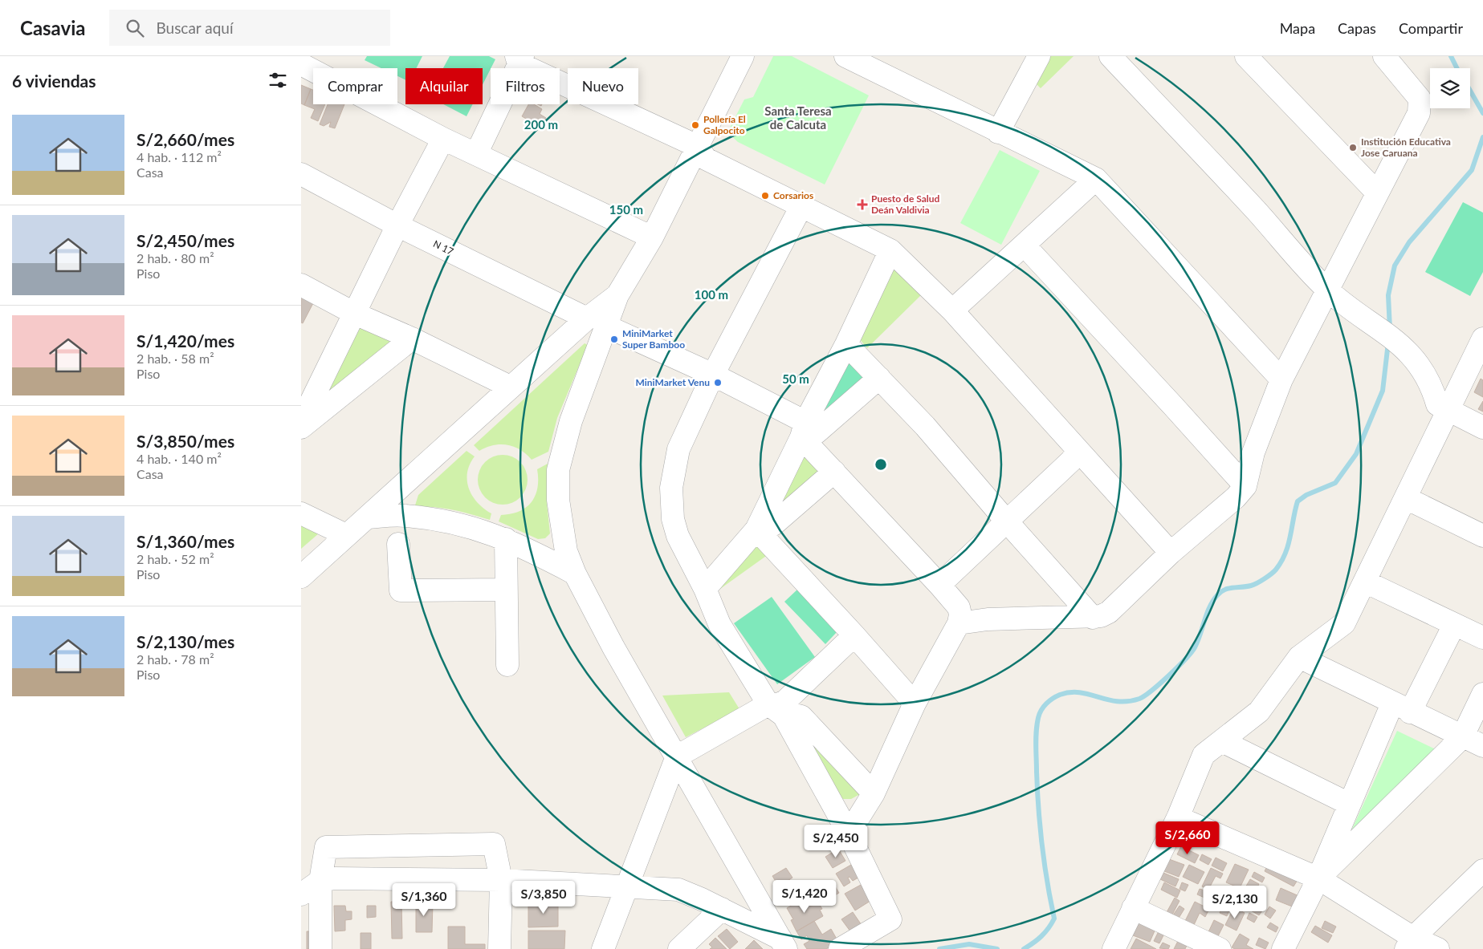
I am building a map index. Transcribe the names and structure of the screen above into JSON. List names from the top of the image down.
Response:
{
  "streets": {
    "street": ["N 17"]
  },
  "districts": ["Santa Teresa de Calcuta"],
  "places": {
    "other": [
      "Pollería El Galpocito",
      "Institución Educativa Jose Caruana",
      "Corsarios",
      "MiniMarket Super Bamboo",
      "MiniMarket Venu"
    ],
    "health": ["Puesto de Salud Deán Valdivia"]
  },
  "page": {
    "header": "Casavia",
    "search": "Buscar aquí",
    "nav": ["Mapa", "Capas", "Compartir"],
    "heading": "6 viviendas",
    "chip": [
      "Comprar",
      "Alquilar",
      "Filtros",
      "Nuevo"
    ],
    "list": [
      {
        "name": "S/2,660/mes",
        "note": "4 hab. · 112 m² · Casa"
      },
      {
        "name": "S/2,450/mes",
        "note": "2 hab. · 80 m² · Piso"
      },
      {
        "name": "S/1,420/mes",
        "note": "2 hab. · 58 m² · Piso"
      },
      {
        "name": "S/3,850/mes",
        "note": "4 hab. · 140 m² · Casa"
      },
      {
        "name": "S/1,360/mes",
        "note": "2 hab. · 52 m² · Piso"
      },
      {
        "name": "S/2,130/mes",
        "note": "2 hab. · 78 m² · Piso"
      }
    ],
    "price": [
      "S/2,660",
      "S/2,450",
      "S/1,420",
      "S/3,850",
      "S/1,360",
      "S/2,130"
    ]
  },
  "rings": [
    "200 m",
    "150 m",
    "100 m",
    "50 m"
  ]
}
